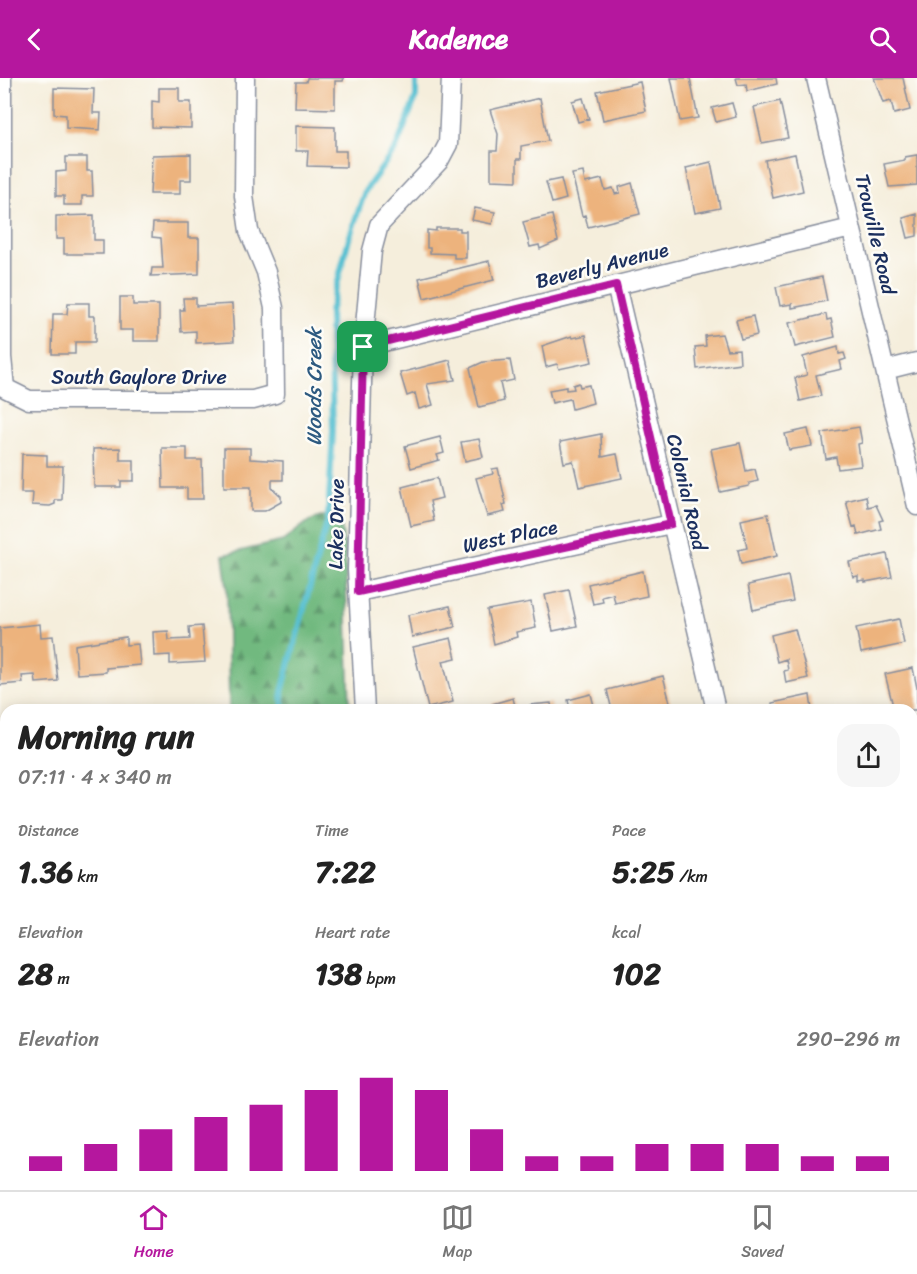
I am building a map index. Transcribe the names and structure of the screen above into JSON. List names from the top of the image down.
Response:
{
  "streets": {
    "street": [
      "Trouville Road",
      "Beverly Avenue",
      "South Gaylore Drive",
      "Colonial Road",
      "Lake Drive",
      "West Place"
    ]
  },
  "crossings": [
    ["Trouville Road", "Beverly Avenue"],
    ["Beverly Avenue", "Colonial Road"],
    ["Beverly Avenue", "Lake Drive"],
    ["Colonial Road", "West Place"],
    ["Lake Drive", "West Place"]
  ],
  "water": ["Woods Creek"],
  "page": {
    "header": "Kadence",
    "heading": ["Morning run", "07:11 · 4 × 340 m"],
    "stats": [
      ["Distance", "1.36 km"],
      ["Time", "7:22"],
      ["Pace", "5:25 /km"],
      ["Elevation", "28 m"],
      ["Heart rate", "138 bpm"],
      ["kcal", "102"]
    ],
    "chart": ["Elevation", "290–296 m"],
    "tabs": ["Home", "Map", "Saved"]
  }
}
